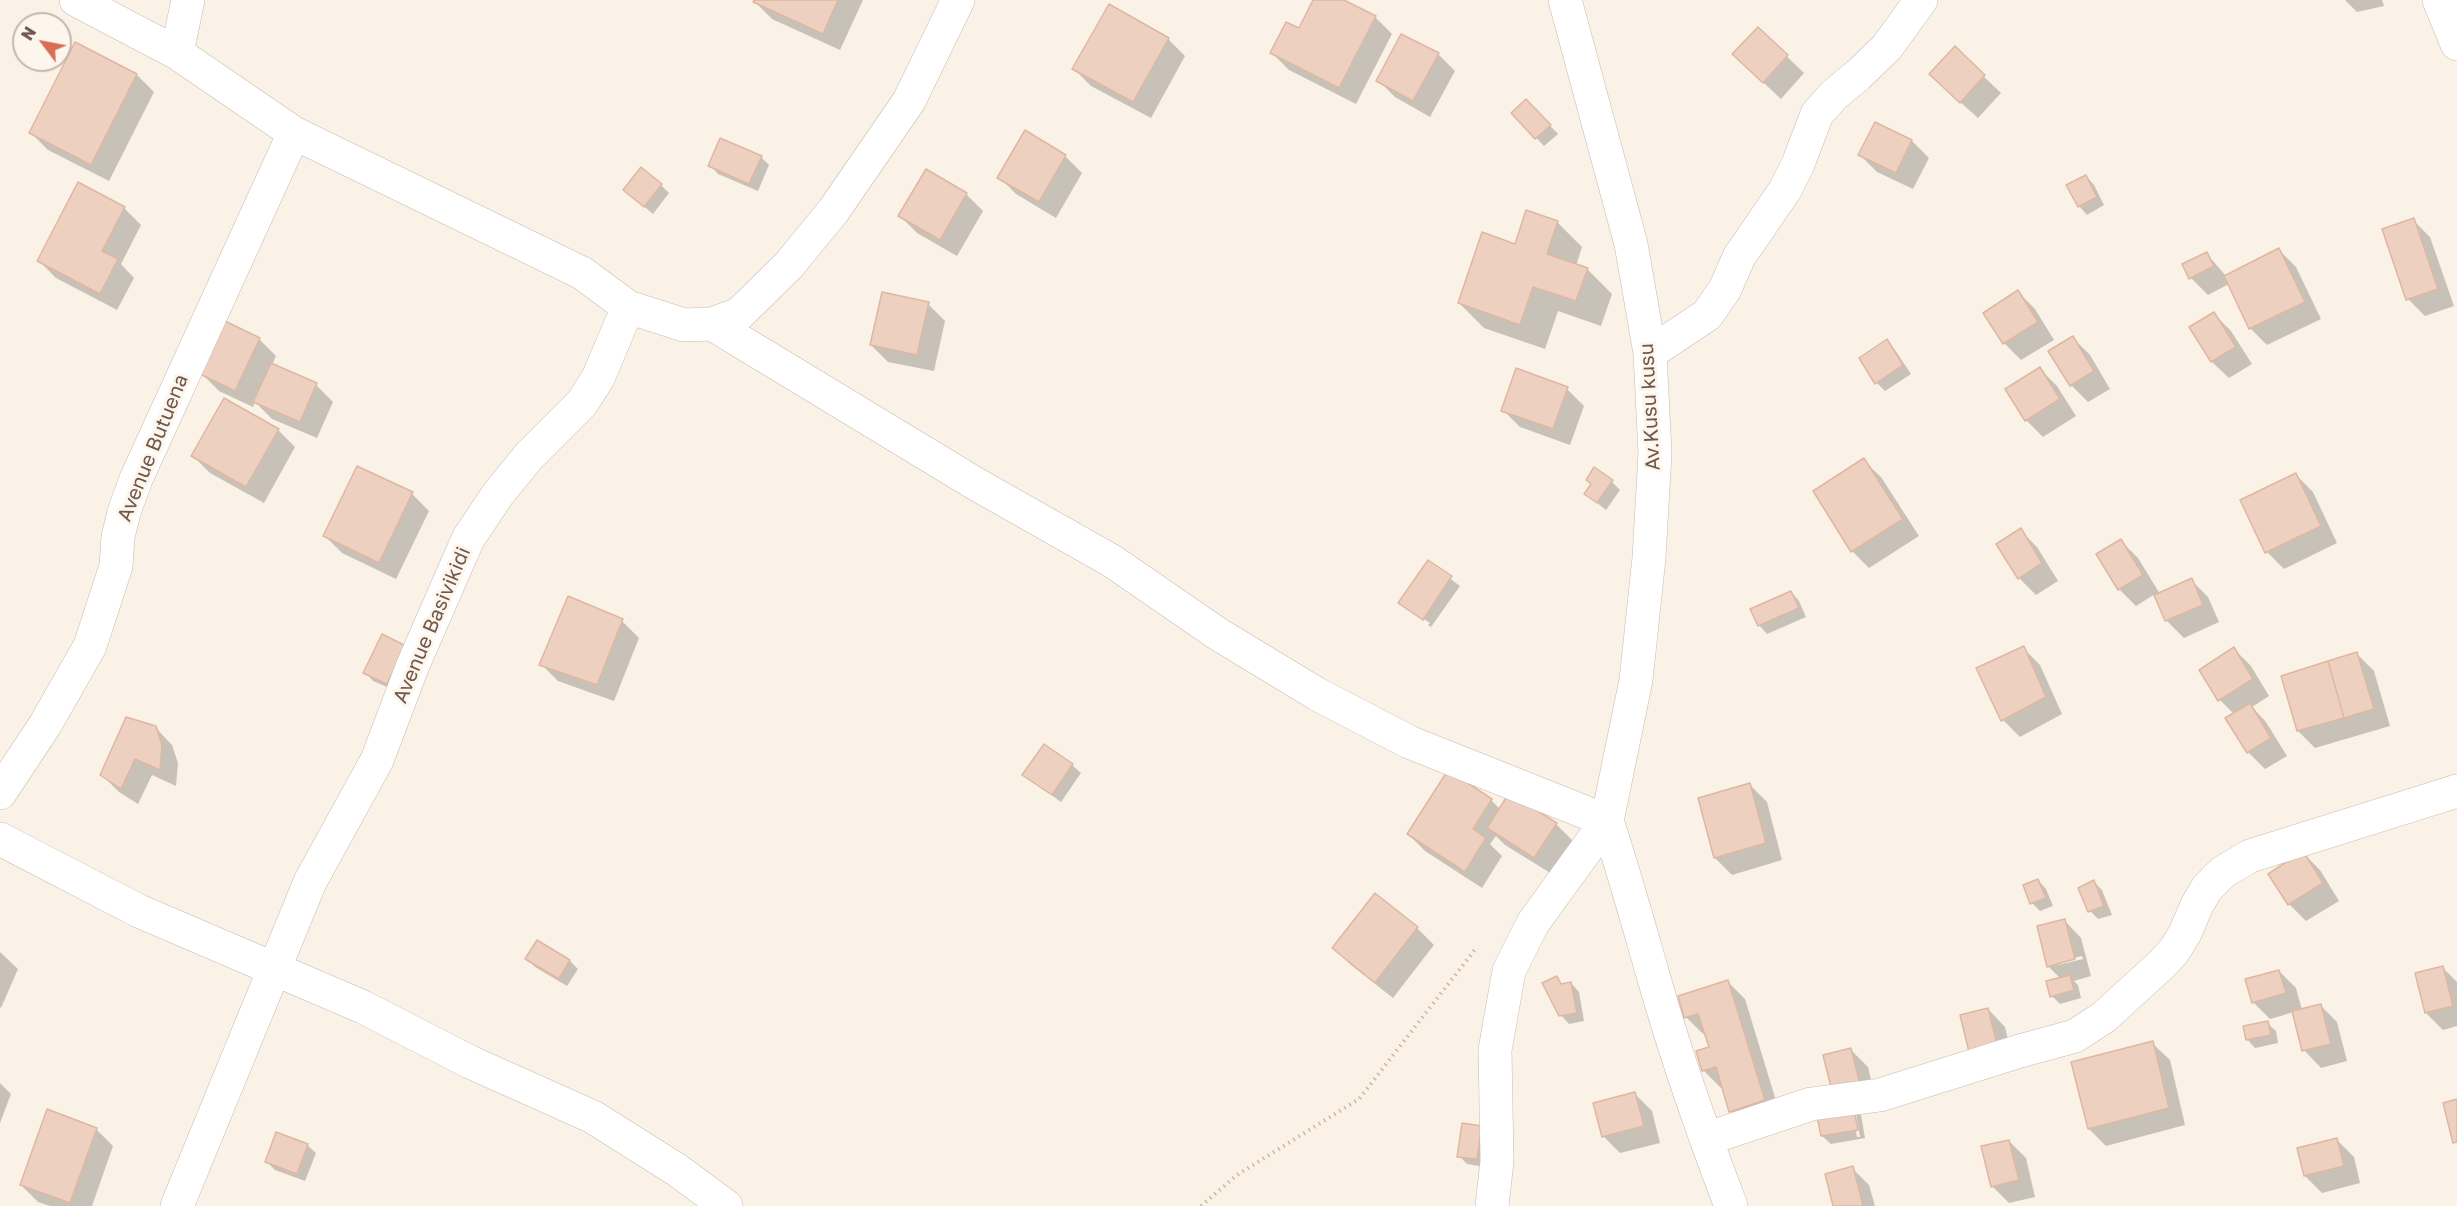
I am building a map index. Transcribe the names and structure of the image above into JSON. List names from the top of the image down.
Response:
{
  "streets": {
    "street": ["Av.Kusu kusu", "Avenue Butuena", "Avenue Basivikidi"]
  },
  "north": "top left"
}
